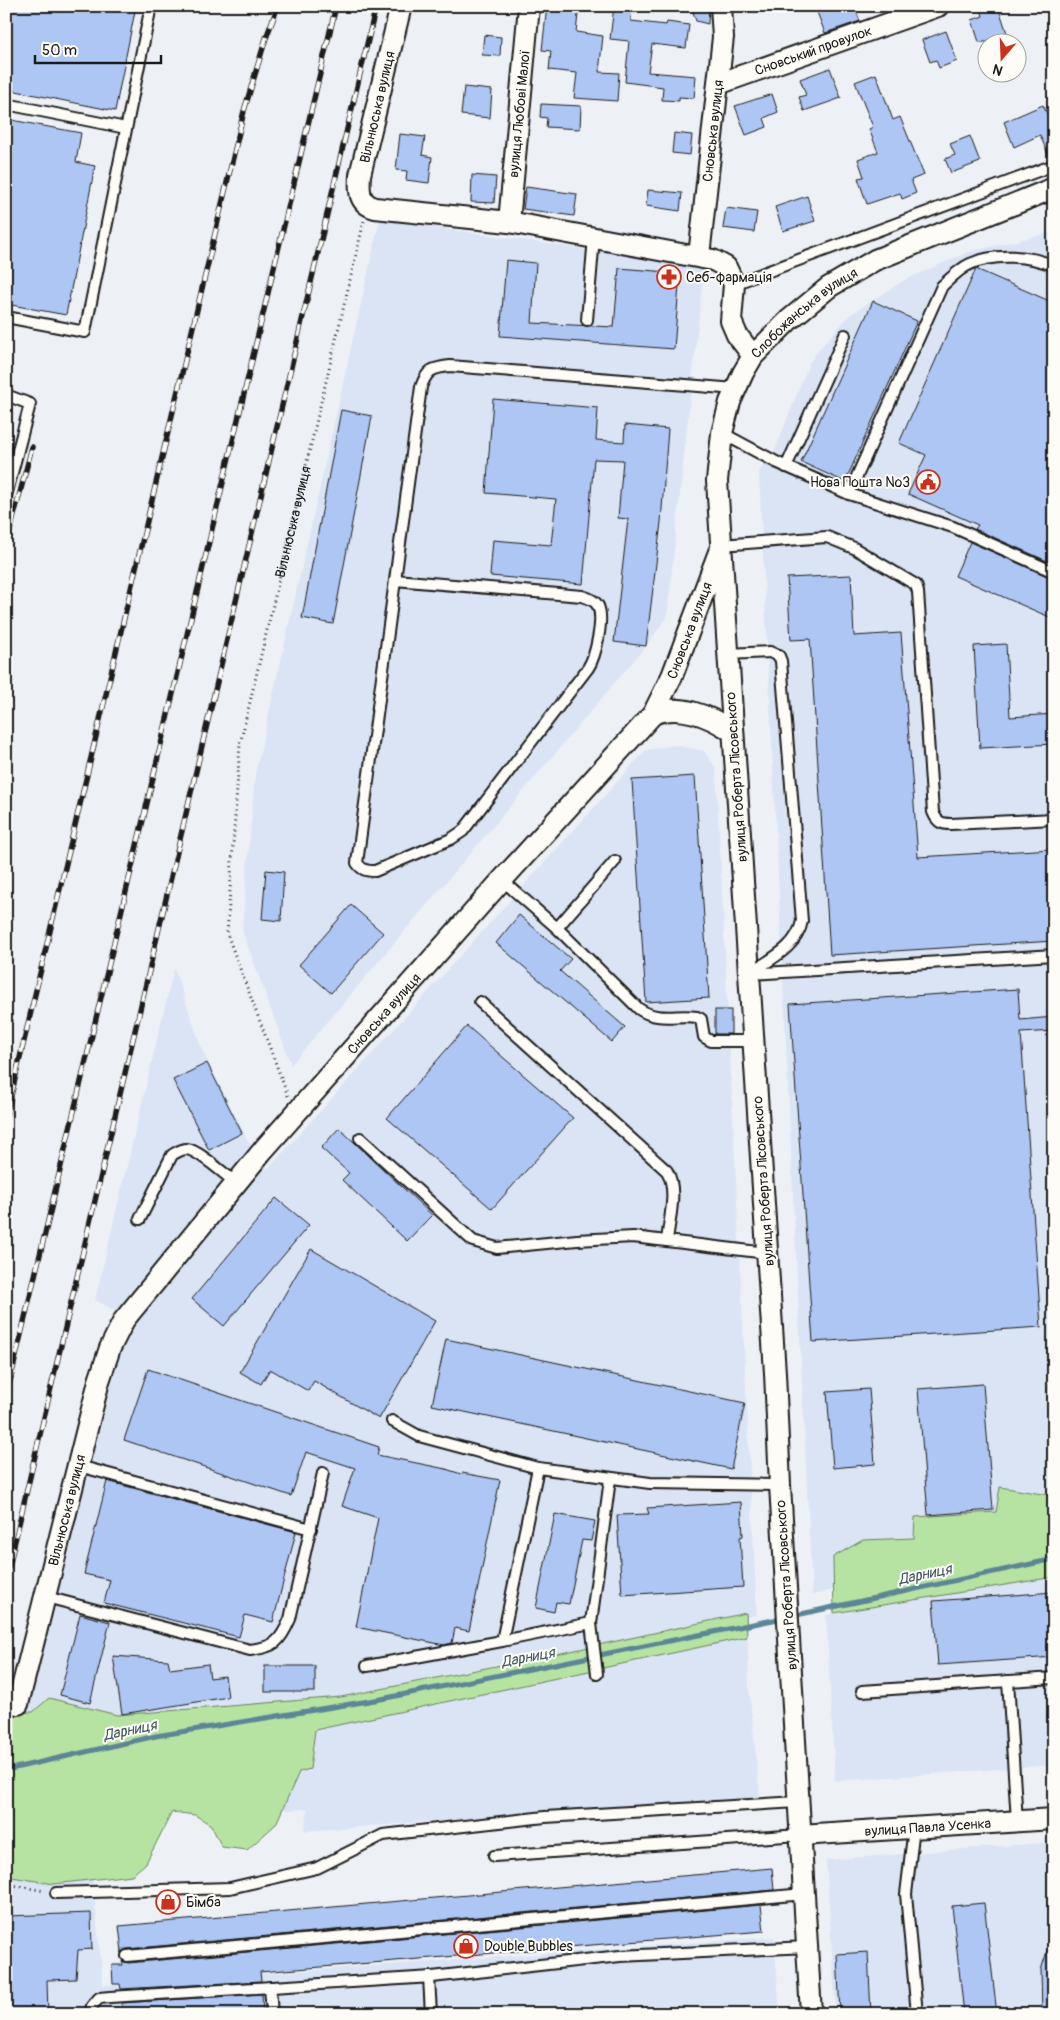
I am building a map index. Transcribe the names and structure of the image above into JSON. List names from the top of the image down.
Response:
{
  "streets": {
    "street": [
      "Сновський провулок",
      "Вільнюська вулиця",
      "вулиця Любові Малої",
      "Сновська вулиця",
      "Слобожанська вулиця",
      "вулиця Роберта Лісовського",
      "вулиця Павла Усенка"
    ]
  },
  "crossings": [
    ["Сновський провулок", "Сновська вулиця"],
    ["Вільнюська вулиця", "Сновська вулиця"],
    ["Сновська вулиця", "вулиця Роберта Лісовського"],
    ["Слобожанська вулиця", "вулиця Роберта Лісовського"],
    ["вулиця Роберта Лісовського", "вулиця Павла Усенка"]
  ],
  "water": ["Дарниця"],
  "places": {
    "pharmacy": ["Себ-фармація"],
    "public building": ["Нова Пошта №3"],
    "shop": ["Бімба", "Double Bubbles"]
  },
  "scale_bar": "50 m",
  "north": "bottom"
}
